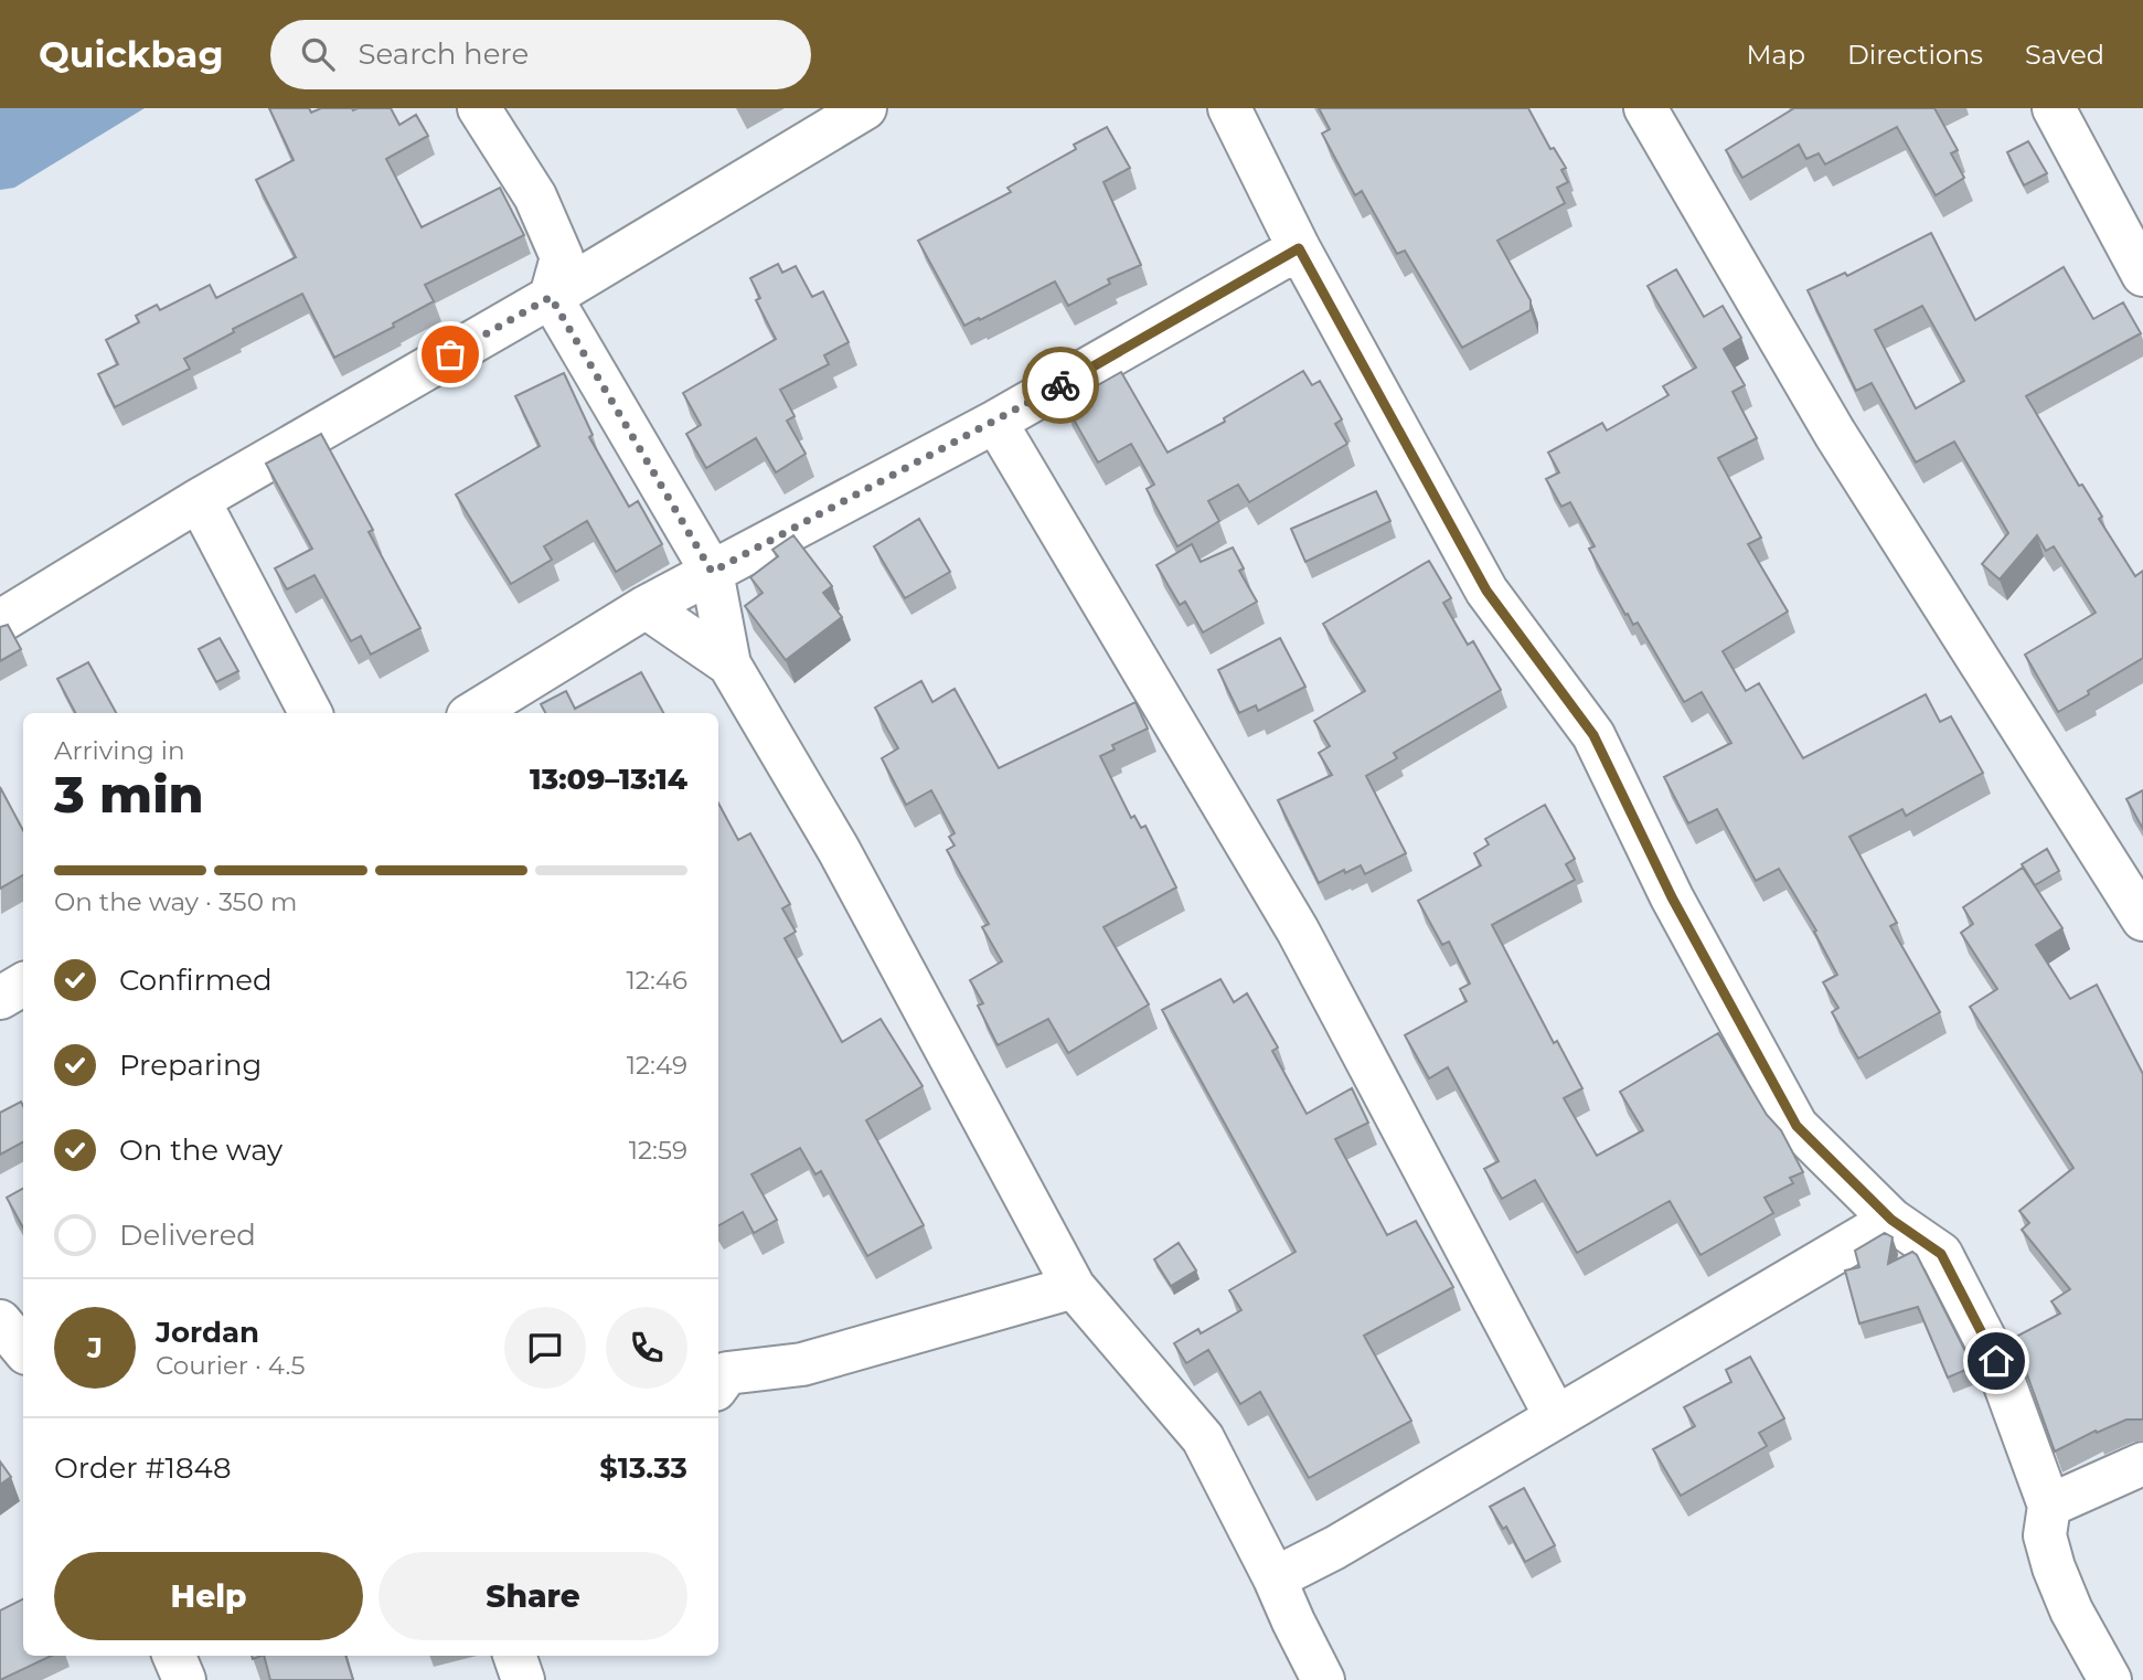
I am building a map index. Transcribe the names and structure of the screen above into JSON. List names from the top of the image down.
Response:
{
  "page": {
    "header": "Quickbag",
    "search": "Search here",
    "nav": ["Map", "Directions", "Saved"],
    "heading": ["3 min", "Arriving in", "13:09–13:14"],
    "panel": [
      "Jordan",
      "Courier · 4.5",
      "Order #1848",
      "$13.33"
    ],
    "bar": "On the way · 350 m",
    "list": [
      ["Confirmed", "12:46"],
      ["Preparing", "12:49"],
      ["On the way", "12:59"],
      "Delivered"
    ],
    "round": "J",
    "buttons": ["Help", "Share"]
  }
}
